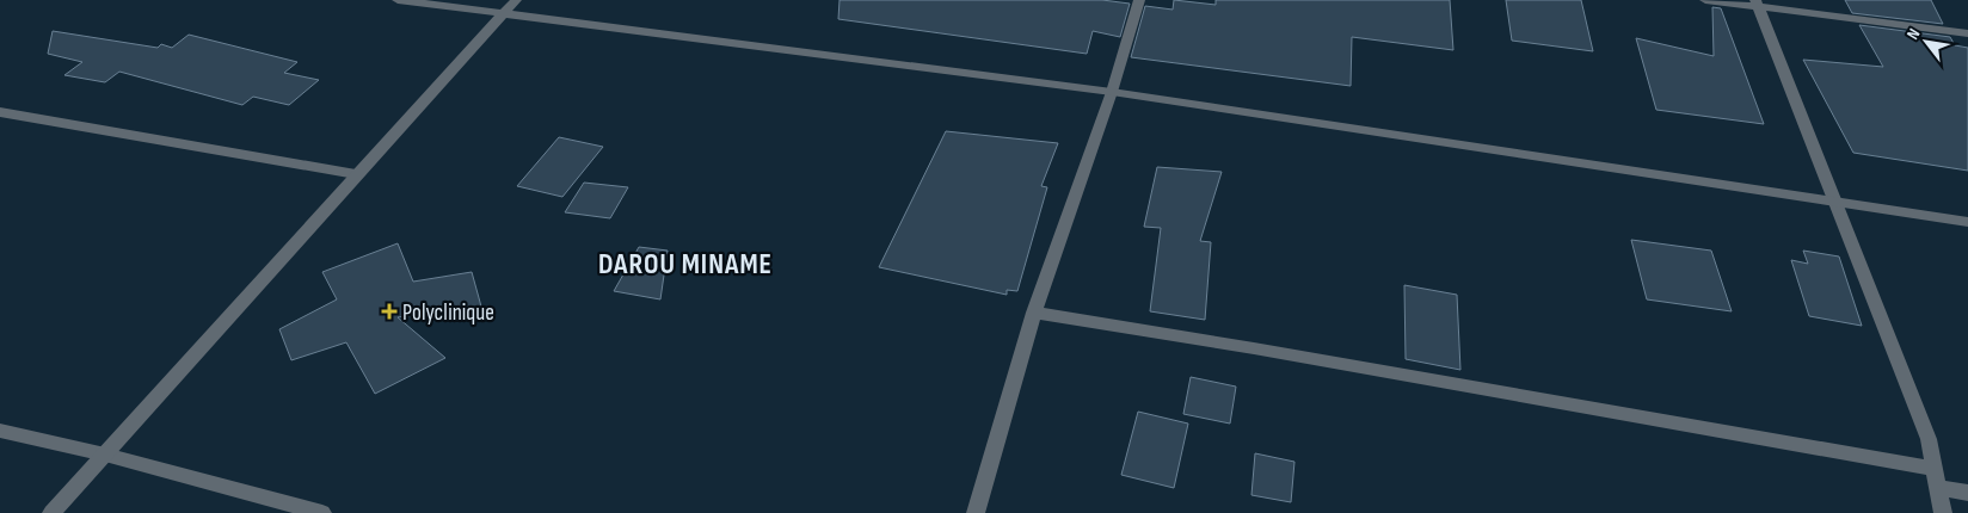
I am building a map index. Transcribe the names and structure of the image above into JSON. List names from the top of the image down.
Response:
{
  "districts": ["DAROU MINAME"],
  "places": {
    "health": ["Polyclinique"]
  },
  "north": "top left"
}
